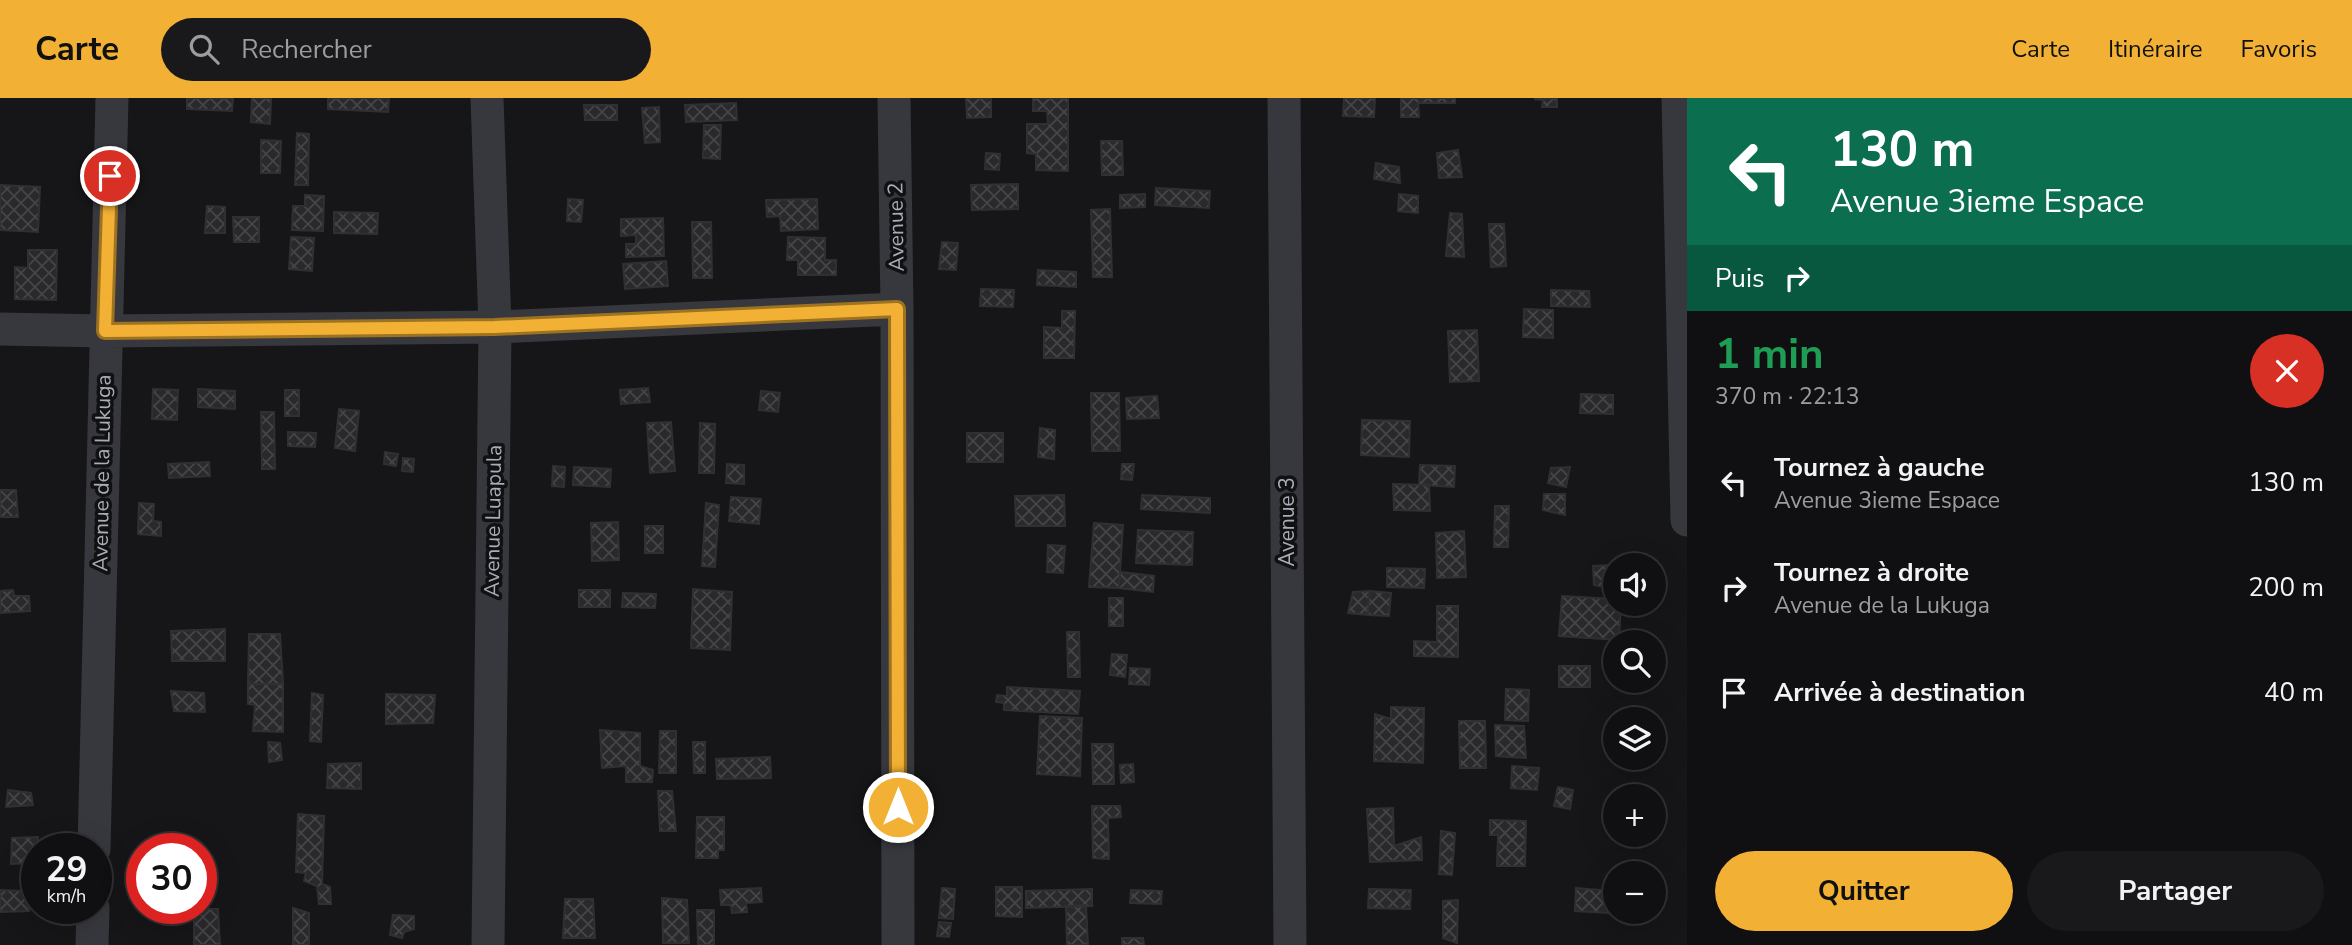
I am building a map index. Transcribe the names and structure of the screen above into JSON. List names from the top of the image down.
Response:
{
  "streets": {
    "street": [
      "Avenue 2",
      "Avenue de la Lukuga",
      "Avenue Luapula",
      "Avenue 3"
    ]
  },
  "page": {
    "header": "Carte",
    "search": "Rechercher",
    "nav": ["Carte", "Itinéraire", "Favoris"],
    "turn": ["130 m", "Avenue 3ieme Espace"],
    "then": "Puis",
    "heading": ["1 min", "370 m · 22:13"],
    "list": [
      {
        "name": "Tournez à gauche",
        "note": "Avenue 3ieme Espace",
        "value": "130 m"
      },
      {
        "name": "Tournez à droite",
        "note": "Avenue de la Lukuga",
        "value": "200 m"
      },
      {
        "name": "Arrivée à destination",
        "value": "40 m"
      }
    ],
    "map_buttons": ["+", "−"],
    "speed": "29 km/h",
    "limit": "30",
    "buttons": ["Quitter", "Partager"]
  }
}
